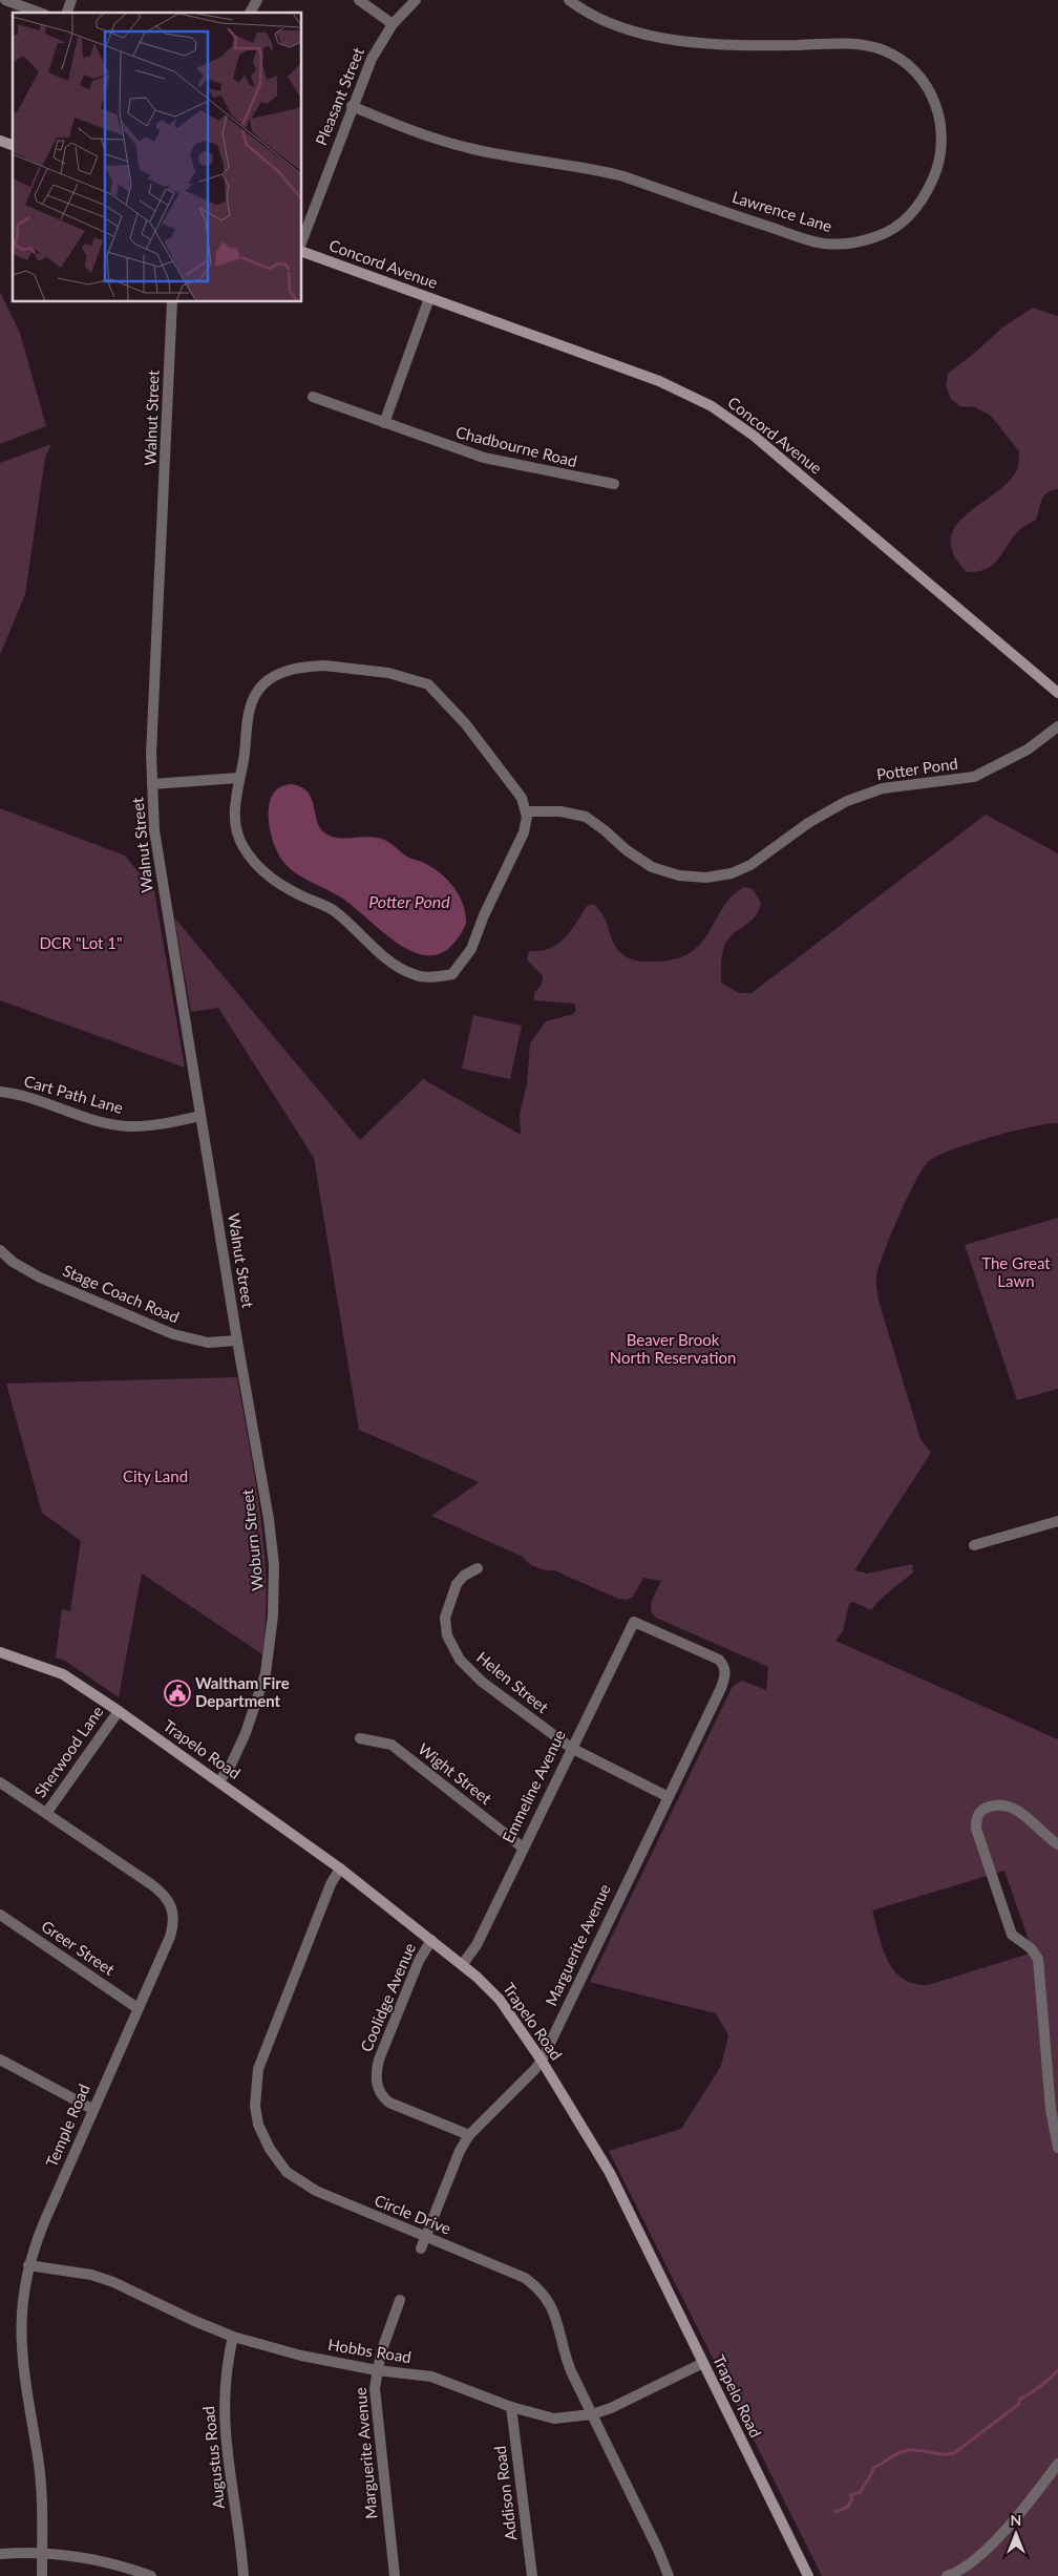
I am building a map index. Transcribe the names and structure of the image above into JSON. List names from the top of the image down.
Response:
{
  "streets": {
    "main road": ["Concord Avenue", "Trapelo Road"],
    "street": [
      "Pleasant Street",
      "Lawrence Lane",
      "Walnut Street",
      "Chadbourne Road",
      "Potter Pond",
      "Cart Path Lane",
      "Stage Coach Road",
      "Woburn Street",
      "Helen Street",
      "Sherwood Lane",
      "Wight Street",
      "Emmeline Avenue",
      "Marguerite Avenue",
      "Greer Street",
      "Coolidge Avenue",
      "Temple Road",
      "Circle Drive",
      "Hobbs Road",
      "Augustus Road",
      "Addison Road"
    ]
  },
  "crossings": [
    ["Pleasant Street", "Lawrence Lane"],
    ["Walnut Street", "Cart Path Lane"],
    ["Walnut Street", "Stage Coach Road"],
    ["Walnut Street", "Woburn Street"],
    ["Woburn Street", "Trapelo Road"],
    ["Helen Street", "Emmeline Avenue"],
    ["Helen Street", "Marguerite Avenue"],
    ["Trapelo Road", "Sherwood Lane"],
    ["Trapelo Road", "Emmeline Avenue"],
    ["Trapelo Road", "Marguerite Avenue"],
    ["Trapelo Road", "Coolidge Avenue"],
    ["Trapelo Road", "Circle Drive"],
    ["Trapelo Road", "Hobbs Road"],
    ["Sherwood Lane", "Temple Road"],
    ["Wight Street", "Emmeline Avenue"],
    ["Emmeline Avenue", "Marguerite Avenue"],
    ["Marguerite Avenue", "Coolidge Avenue"],
    ["Marguerite Avenue", "Circle Drive"],
    ["Marguerite Avenue", "Hobbs Road"],
    ["Greer Street", "Temple Road"],
    ["Temple Road", "Hobbs Road"],
    ["Circle Drive", "Hobbs Road"],
    ["Hobbs Road", "Augustus Road"],
    ["Hobbs Road", "Addison Road"]
  ],
  "water": ["Potter Pond"],
  "parks": [
    "DCR \"Lot 1\"",
    "The Great Lawn",
    "Beaver Brook North Reservation",
    "City Land"
  ],
  "places": {
    "public building": ["Waltham Fire Department"]
  },
  "north": "top"
}
